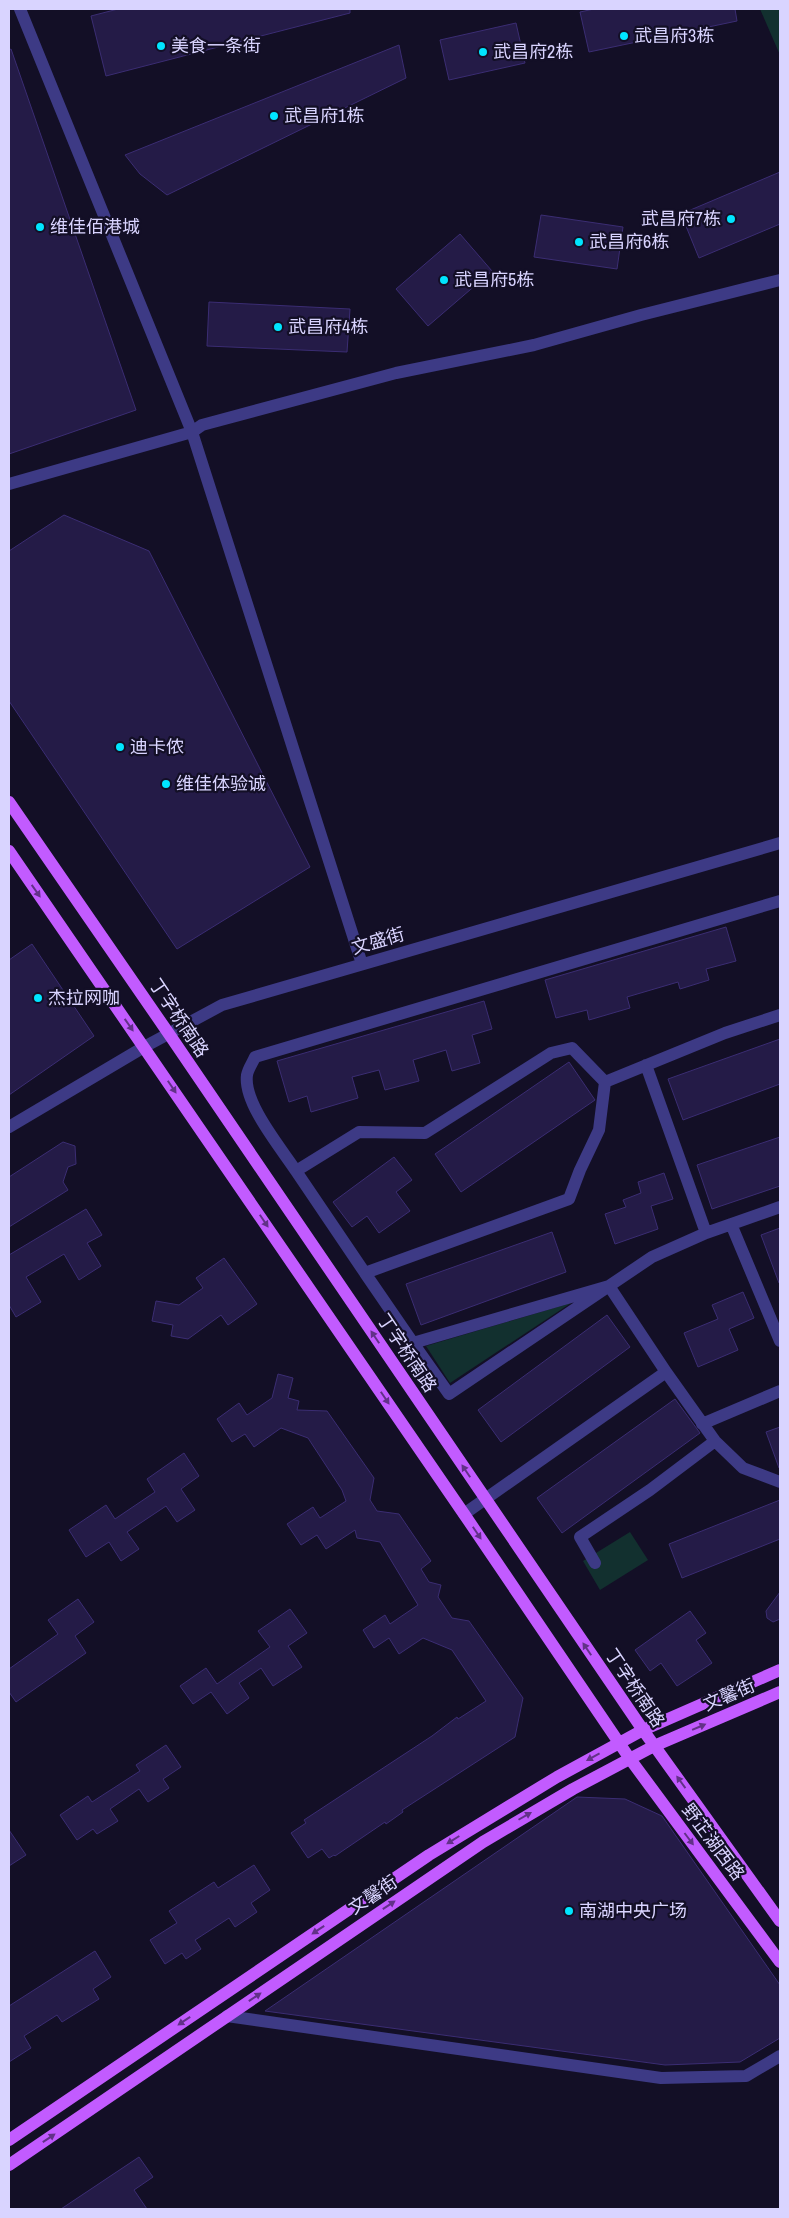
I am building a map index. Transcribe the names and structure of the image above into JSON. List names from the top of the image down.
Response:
{
  "streets": {
    "main road": ["丁字桥南路", "文馨街", "野芷湖西路"],
    "street": ["文盛街"]
  },
  "crossings": [
    ["文盛街", "丁字桥南路"],
    ["丁字桥南路", "文馨街"],
    ["文馨街", "野芷湖西路"]
  ],
  "one_way": ["野芷湖西路"],
  "places": [
    "武昌府3栋",
    "美食一条街",
    "武昌府2栋",
    "武昌府1栋",
    "武昌府7栋",
    "维佳佰港城",
    "武昌府6栋",
    "武昌府5栋",
    "武昌府4栋",
    "迪卡侬",
    "维佳体验诚",
    "杰拉网咖",
    "南湖中央广场"
  ]
}
